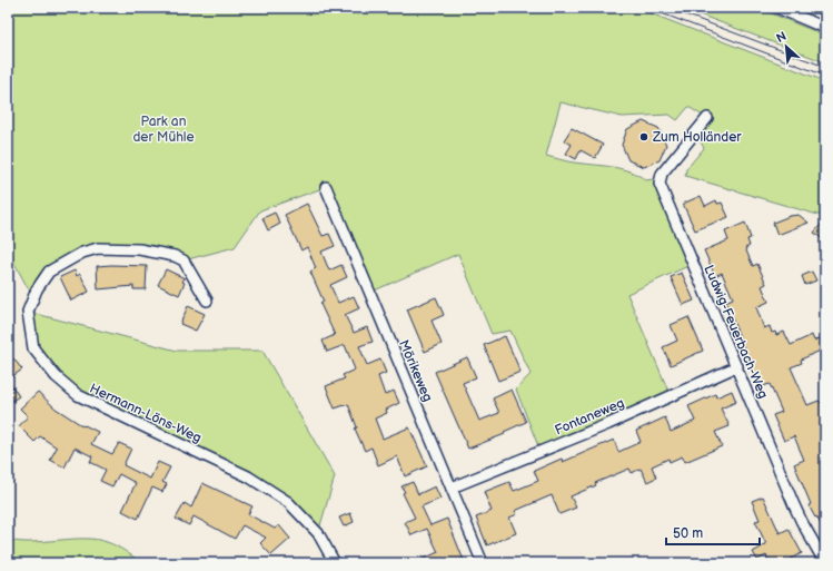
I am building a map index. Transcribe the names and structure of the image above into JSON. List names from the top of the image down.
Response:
{
  "streets": {
    "street": [
      "Ludwig-Feuerbach-Weg",
      "Mörikeweg",
      "Hermann-Löns-Weg",
      "Fontaneweg"
    ]
  },
  "crossings": [
    ["Ludwig-Feuerbach-Weg", "Fontaneweg"],
    ["Mörikeweg", "Fontaneweg"]
  ],
  "parks": ["Park an der Mühle"],
  "places": ["Zum Holländer"],
  "scale_bar": "50 m",
  "north": "top left"
}
